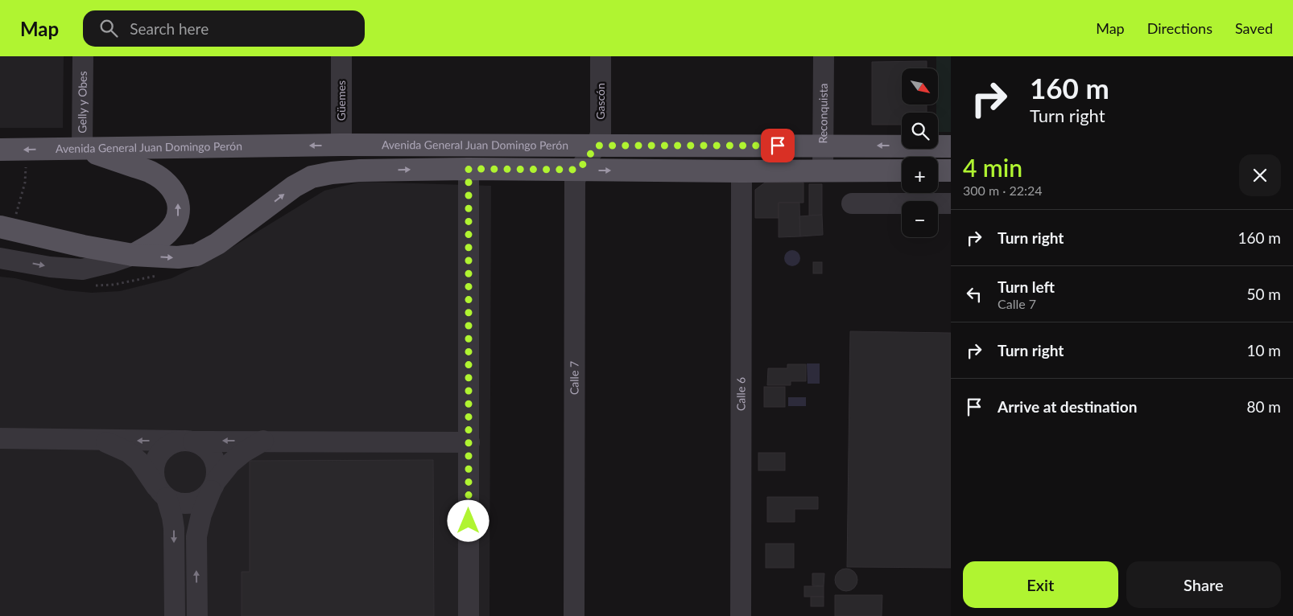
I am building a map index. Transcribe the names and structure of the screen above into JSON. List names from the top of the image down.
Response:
{
  "streets": {
    "main road": ["Avenida General Juan Domingo Perón"],
    "street": [
      "Güemes",
      "Gascón",
      "Gelly y Obes",
      "Reconquista",
      "Calle 7",
      "Calle 6"
    ]
  },
  "crossings": [
    ["Güemes", "Avenida General Juan Domingo Perón"],
    ["Gascón", "Avenida General Juan Domingo Perón"],
    ["Gascón", "Calle 7"],
    ["Gelly y Obes", "Avenida General Juan Domingo Perón"],
    ["Reconquista", "Avenida General Juan Domingo Perón"],
    ["Avenida General Juan Domingo Perón", "Calle 7"]
  ],
  "north": "bottom right",
  "page": {
    "header": "Map",
    "search": "Search here",
    "nav": ["Map", "Directions", "Saved"],
    "turn": ["160 m", "Turn right"],
    "map_buttons": ["+", "−"],
    "heading": ["4 min", "300 m · 22:24"],
    "list": [
      {
        "name": "Turn right",
        "value": "160 m"
      },
      {
        "name": "Turn left",
        "note": "Calle 7",
        "value": "50 m"
      },
      {
        "name": "Turn right",
        "value": "10 m"
      },
      {
        "name": "Arrive at destination",
        "value": "80 m"
      }
    ],
    "buttons": ["Exit", "Share"]
  }
}
